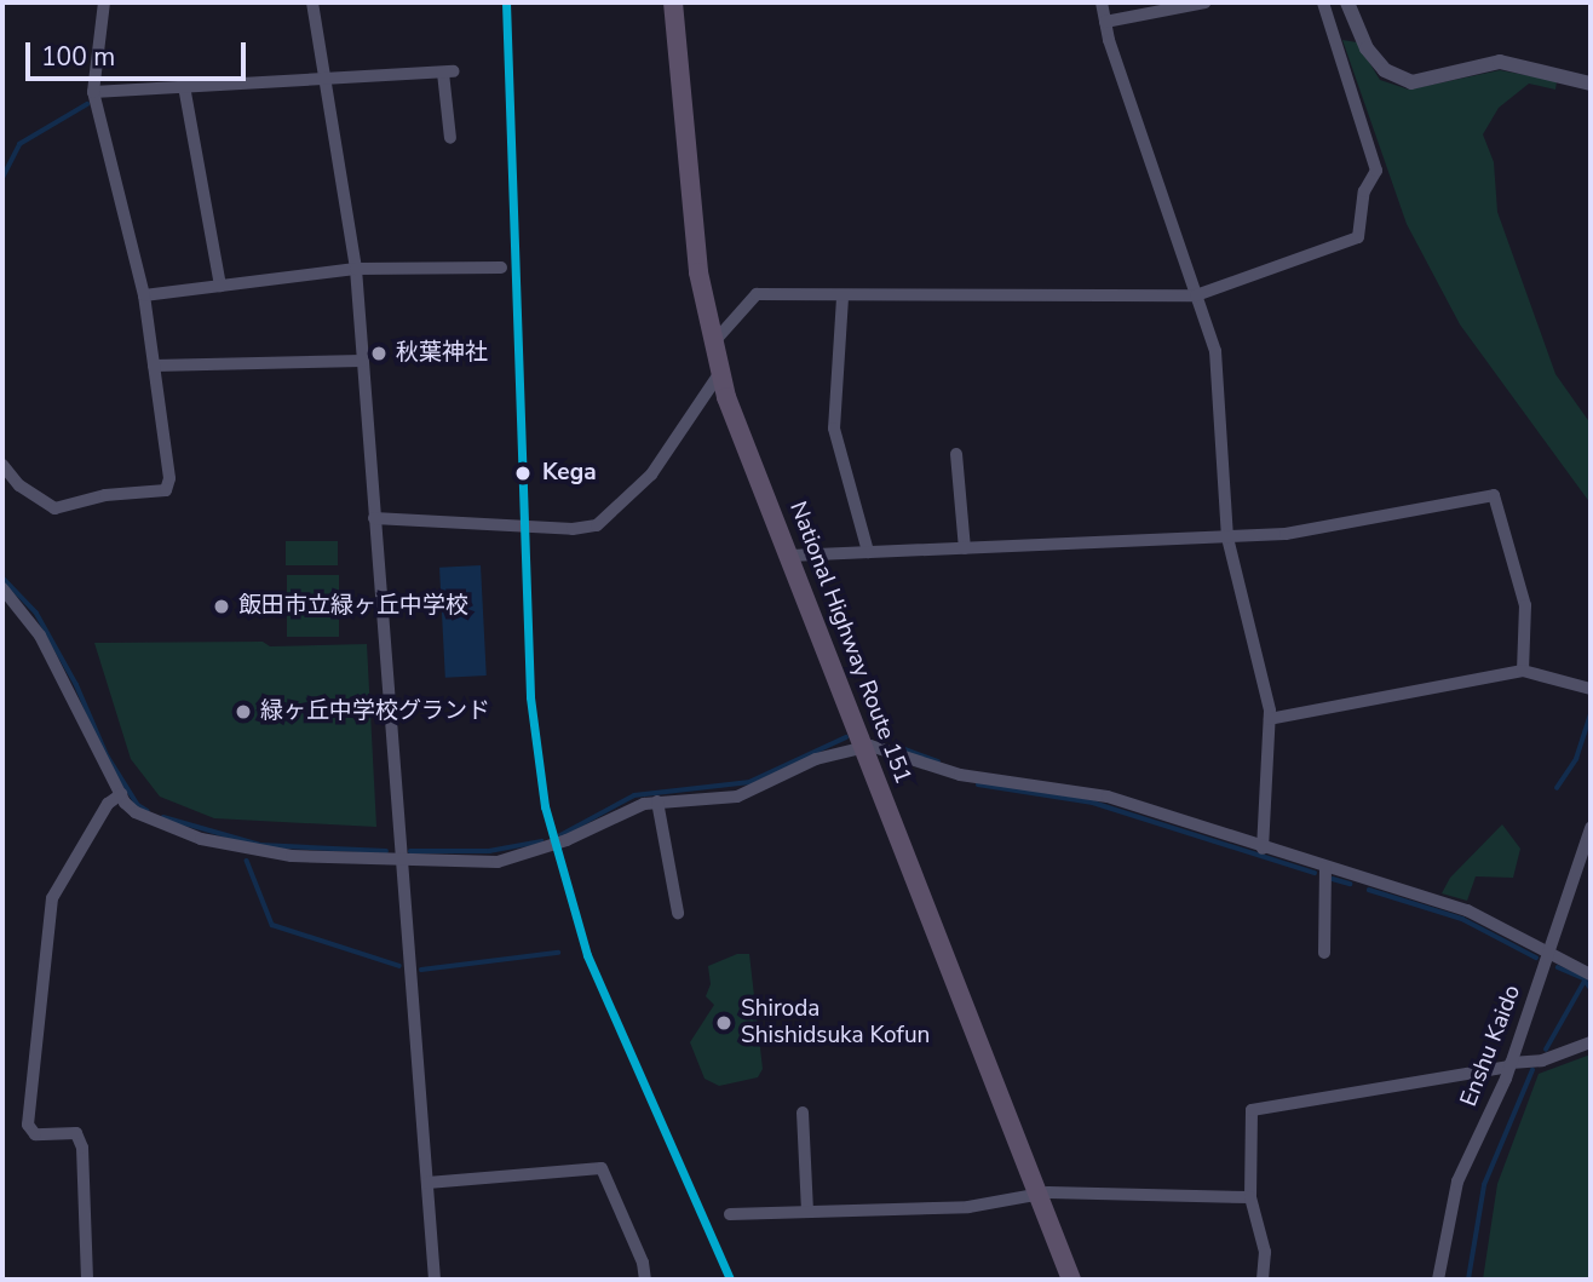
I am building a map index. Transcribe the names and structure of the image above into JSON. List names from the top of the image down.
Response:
{
  "streets": {
    "highway": ["National Highway Route 151"],
    "street": ["Enshu Kaido"]
  },
  "places": [
    "秋葉神社",
    "Kega",
    "飯田市立緑ヶ丘中学校",
    "緑ヶ丘中学校グランド",
    "Shiroda Shishidsuka Kofun"
  ],
  "scale_bar": "100 m"
}
